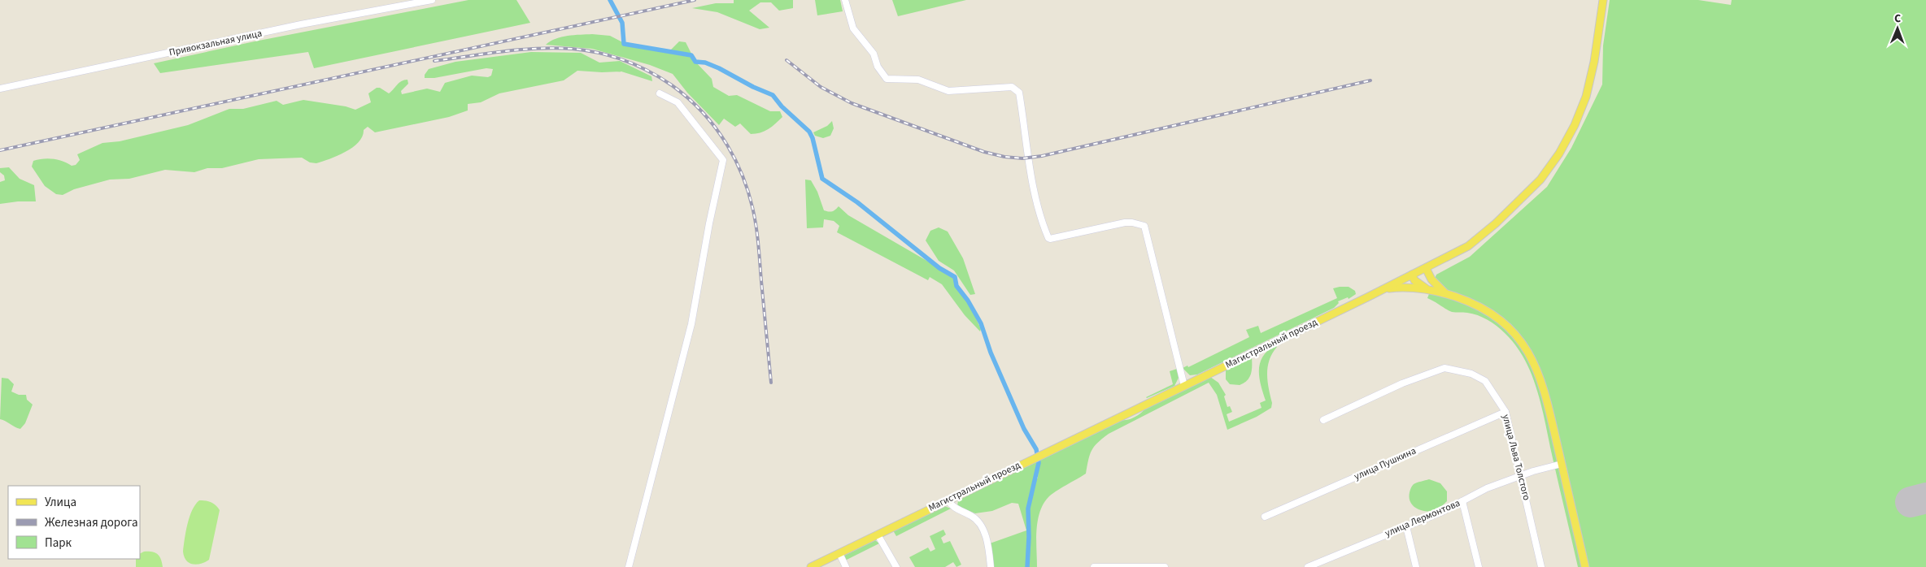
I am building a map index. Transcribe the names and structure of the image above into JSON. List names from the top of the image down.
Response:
{
  "streets": {
    "main road": ["Магистральный проезд"],
    "street": [
      "Привокзальная улица",
      "улица Льва Толстого",
      "улица Пушкина",
      "улица Лермонтова"
    ]
  },
  "crossings": [
    ["улица Льва Толстого", "улица Пушкина"],
    ["улица Льва Толстого", "улица Лермонтова"]
  ],
  "legend": ["Улица", "Железная дорога", "Парк"],
  "north": "top"
}
